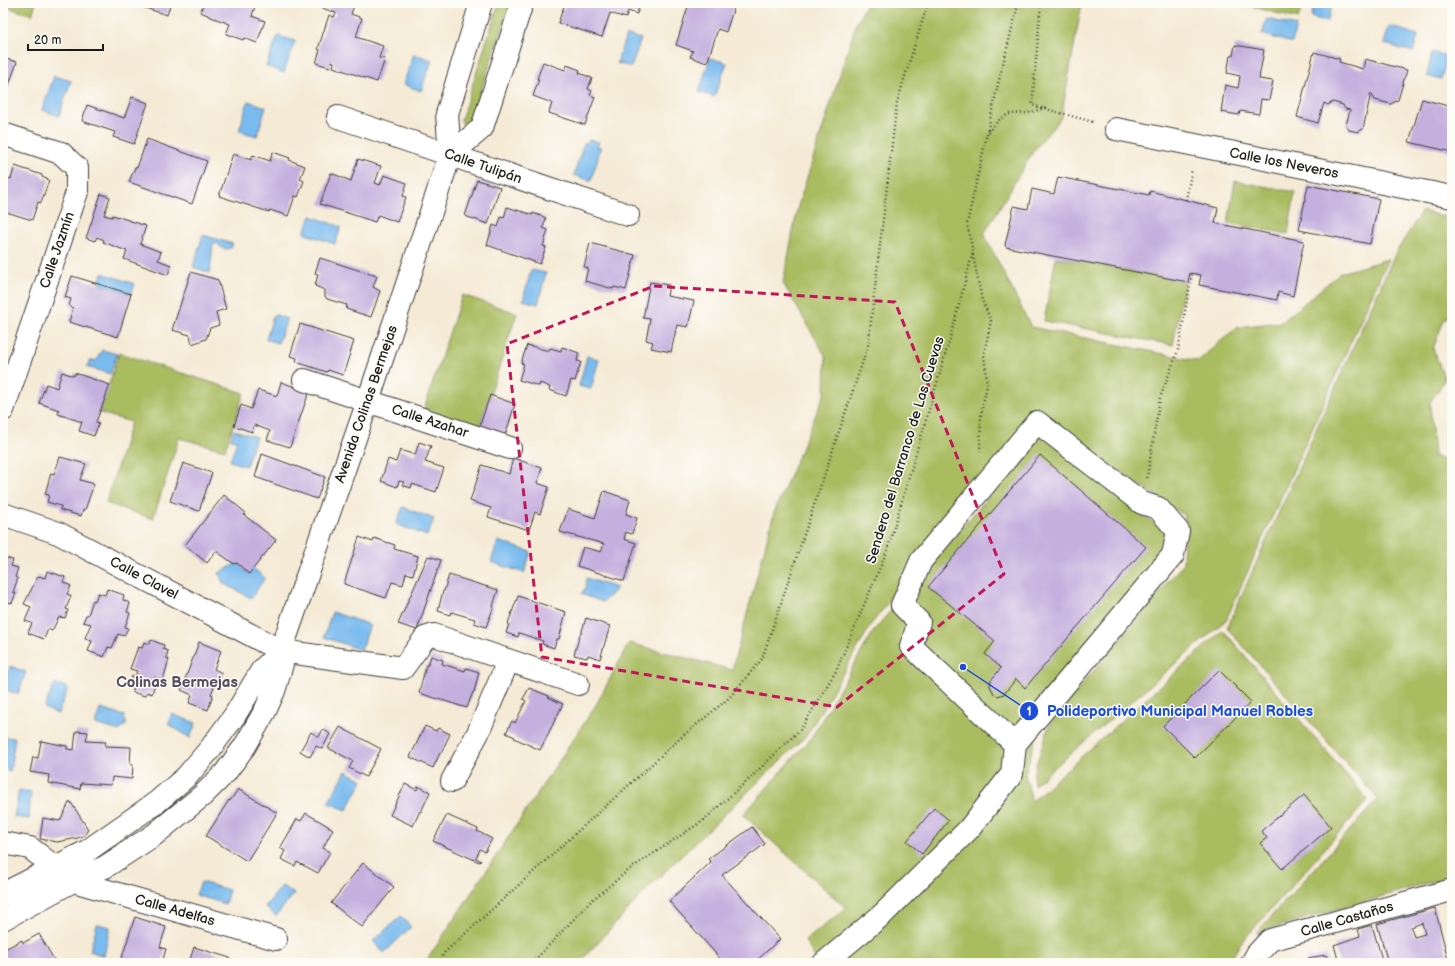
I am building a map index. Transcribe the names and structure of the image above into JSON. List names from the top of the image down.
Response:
{
  "streets": {
    "street": [
      "Calle los Neveros",
      "Calle Tulipán",
      "Calle Jazmín",
      "Avenida Colinas Bermejas",
      "Calle Azahar",
      "Calle Clavel",
      "Calle Adelfas",
      "Calle Castaños"
    ],
    "path": ["Sendero del Barranco de Las Cuevas"]
  },
  "crossings": [
    ["Calle Tulipán", "Avenida Colinas Bermejas"],
    ["Avenida Colinas Bermejas", "Calle Azahar"],
    ["Avenida Colinas Bermejas", "Calle Clavel"],
    ["Avenida Colinas Bermejas", "Calle Adelfas"]
  ],
  "districts": ["Colinas Bermejas"],
  "places": ["Polideportivo Municipal Manuel Robles"],
  "scale_bar": "20 m"
}
